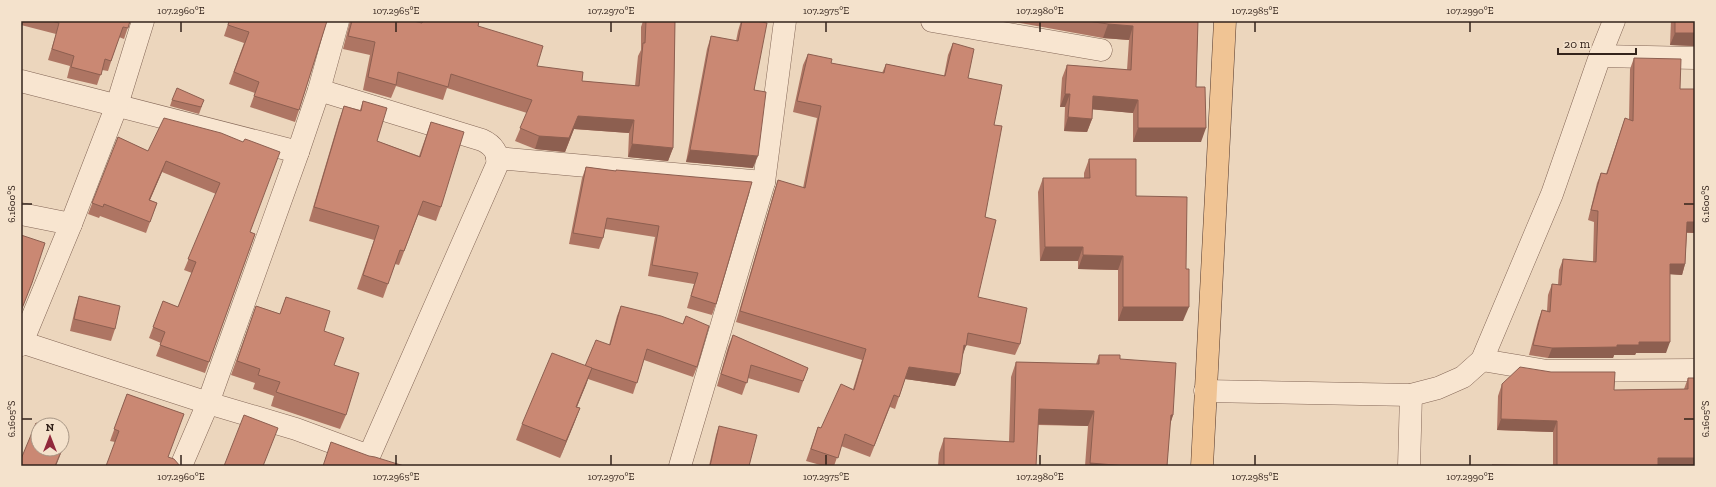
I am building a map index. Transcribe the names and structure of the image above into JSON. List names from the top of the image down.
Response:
{
  "scale_bar": "20 m",
  "north": "top",
  "coordinates": [
    "107.2960°E",
    "107.2965°E",
    "107.2970°E",
    "107.2975°E",
    "107.2980°E",
    "107.2985°E",
    "107.2990°E",
    "6.1600°S",
    "6.1605°S"
  ]
}
